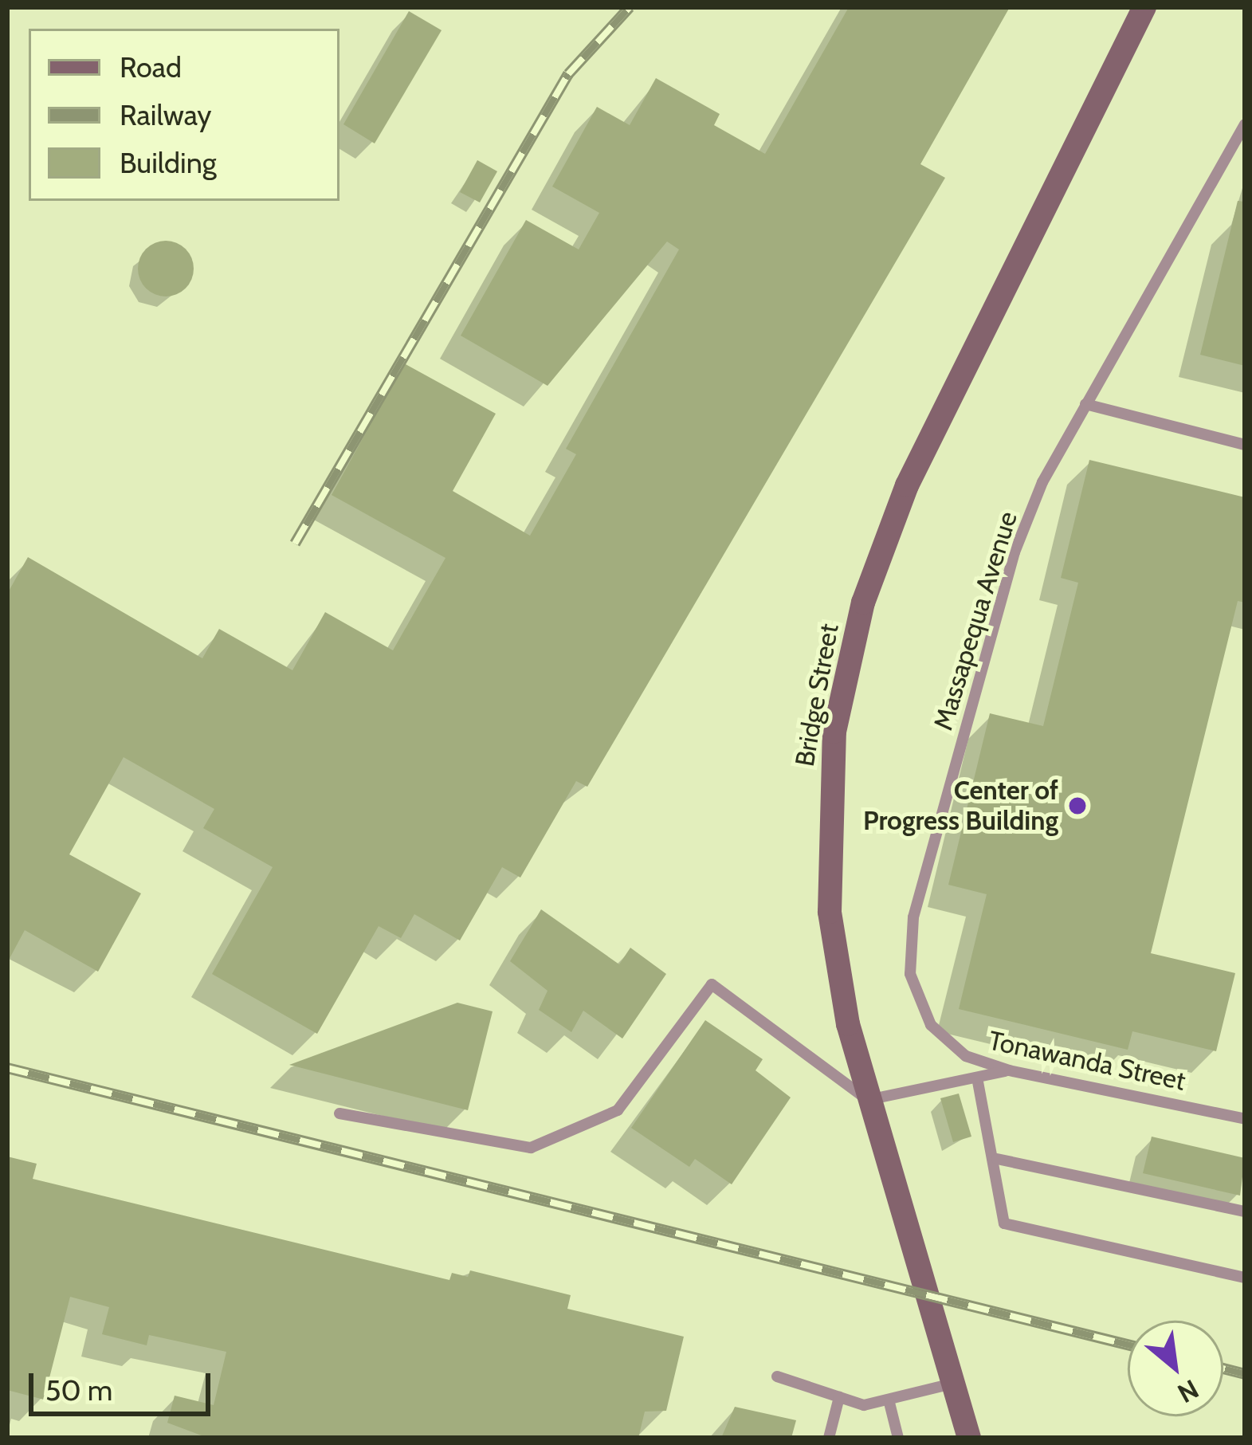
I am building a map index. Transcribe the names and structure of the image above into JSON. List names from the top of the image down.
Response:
{
  "streets": {
    "main road": ["Bridge Street"],
    "lane": ["Massapequa Avenue", "Tonawanda Street"]
  },
  "crossings": [
    ["Massapequa Avenue", "Tonawanda Street"]
  ],
  "places": ["Center of Progress Building"],
  "legend": ["Road", "Railway", "Building"],
  "scale_bar": "50 m",
  "north": "bottom right"
}
